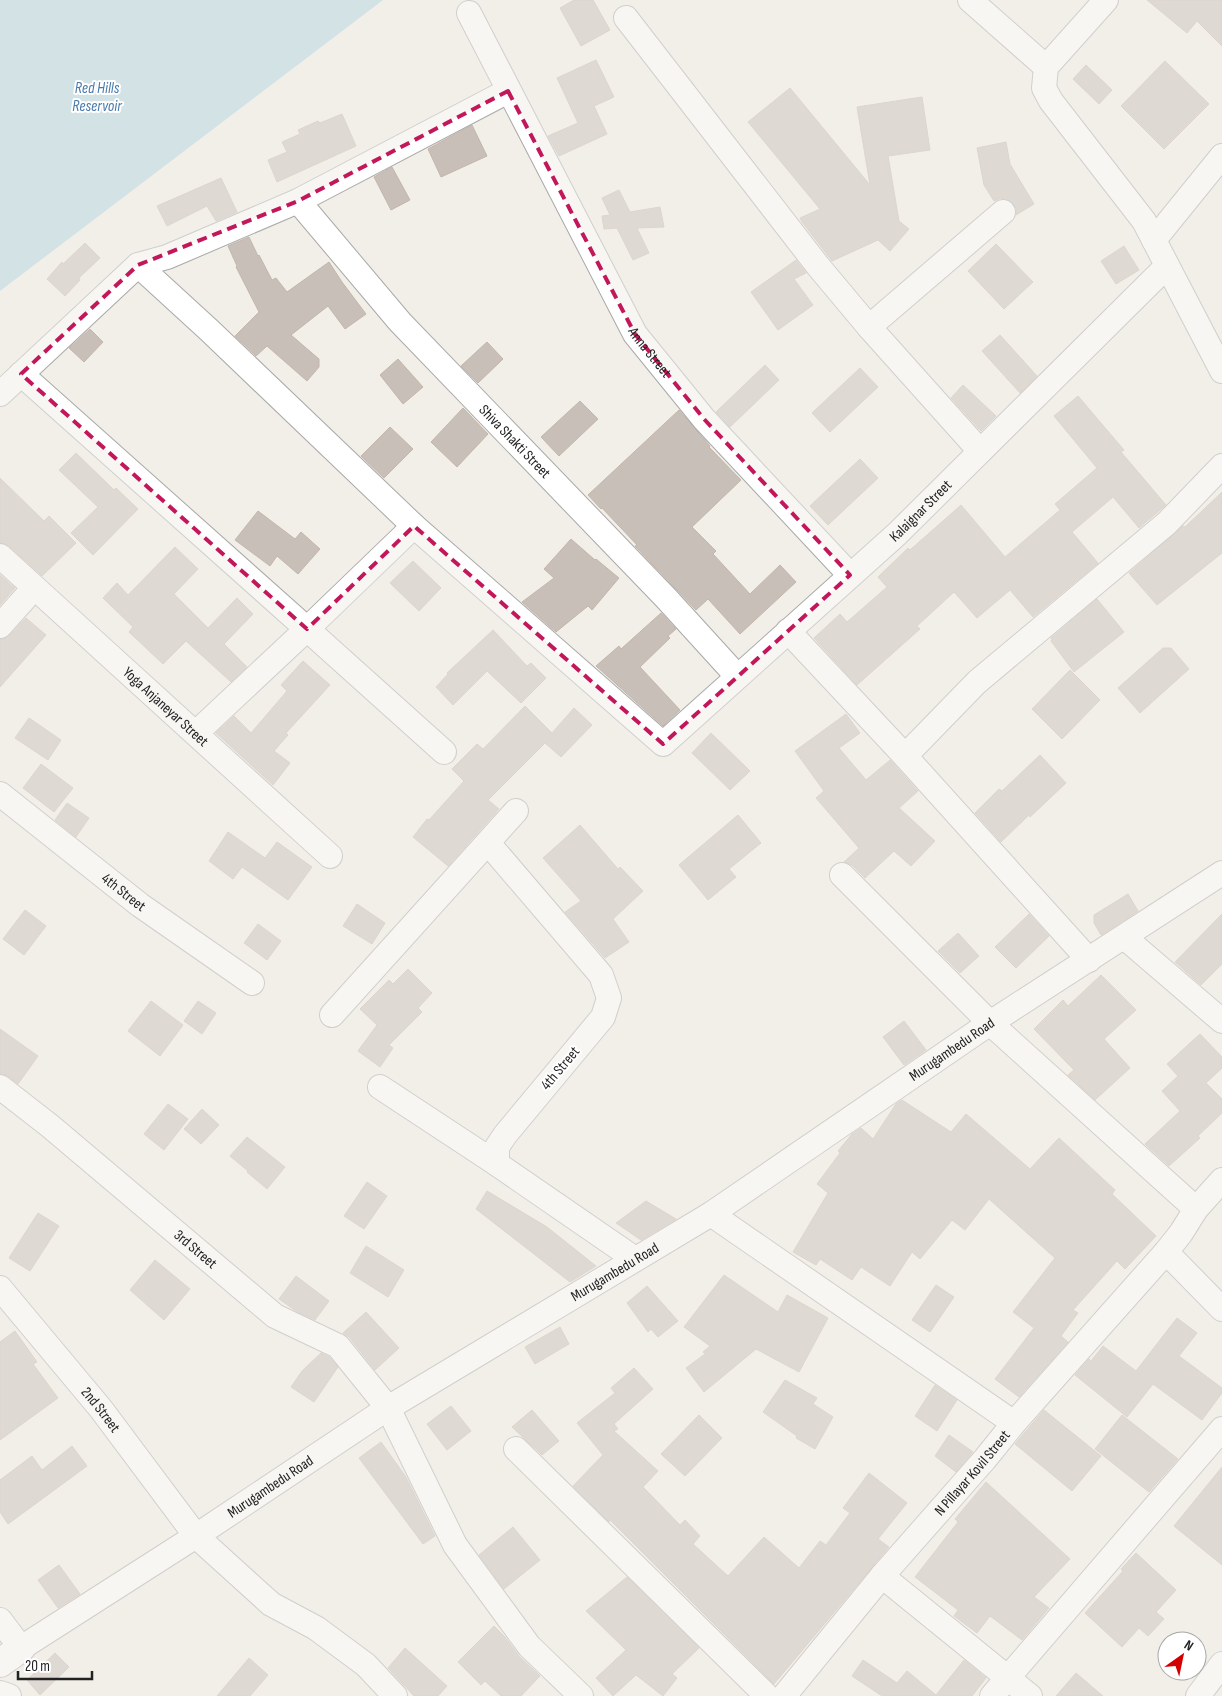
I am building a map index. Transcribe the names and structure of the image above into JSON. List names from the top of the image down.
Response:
{
  "streets": {
    "street": [
      "Anna Street",
      "Shiva Shakti Street",
      "Kalaignar Street",
      "Yoga Anjaneyar Street",
      "4th Street",
      "Murugambedu Road",
      "3rd Street",
      "2nd Street",
      "N Pillayar Kovil Street"
    ]
  },
  "crossings": [
    ["Anna Street", "Kalaignar Street"],
    ["Shiva Shakti Street", "Kalaignar Street"],
    ["Murugambedu Road", "3rd Street"],
    ["Murugambedu Road", "2nd Street"]
  ],
  "water": ["Red Hills Reservoir"],
  "scale_bar": "20 m",
  "north": "top right"
}
